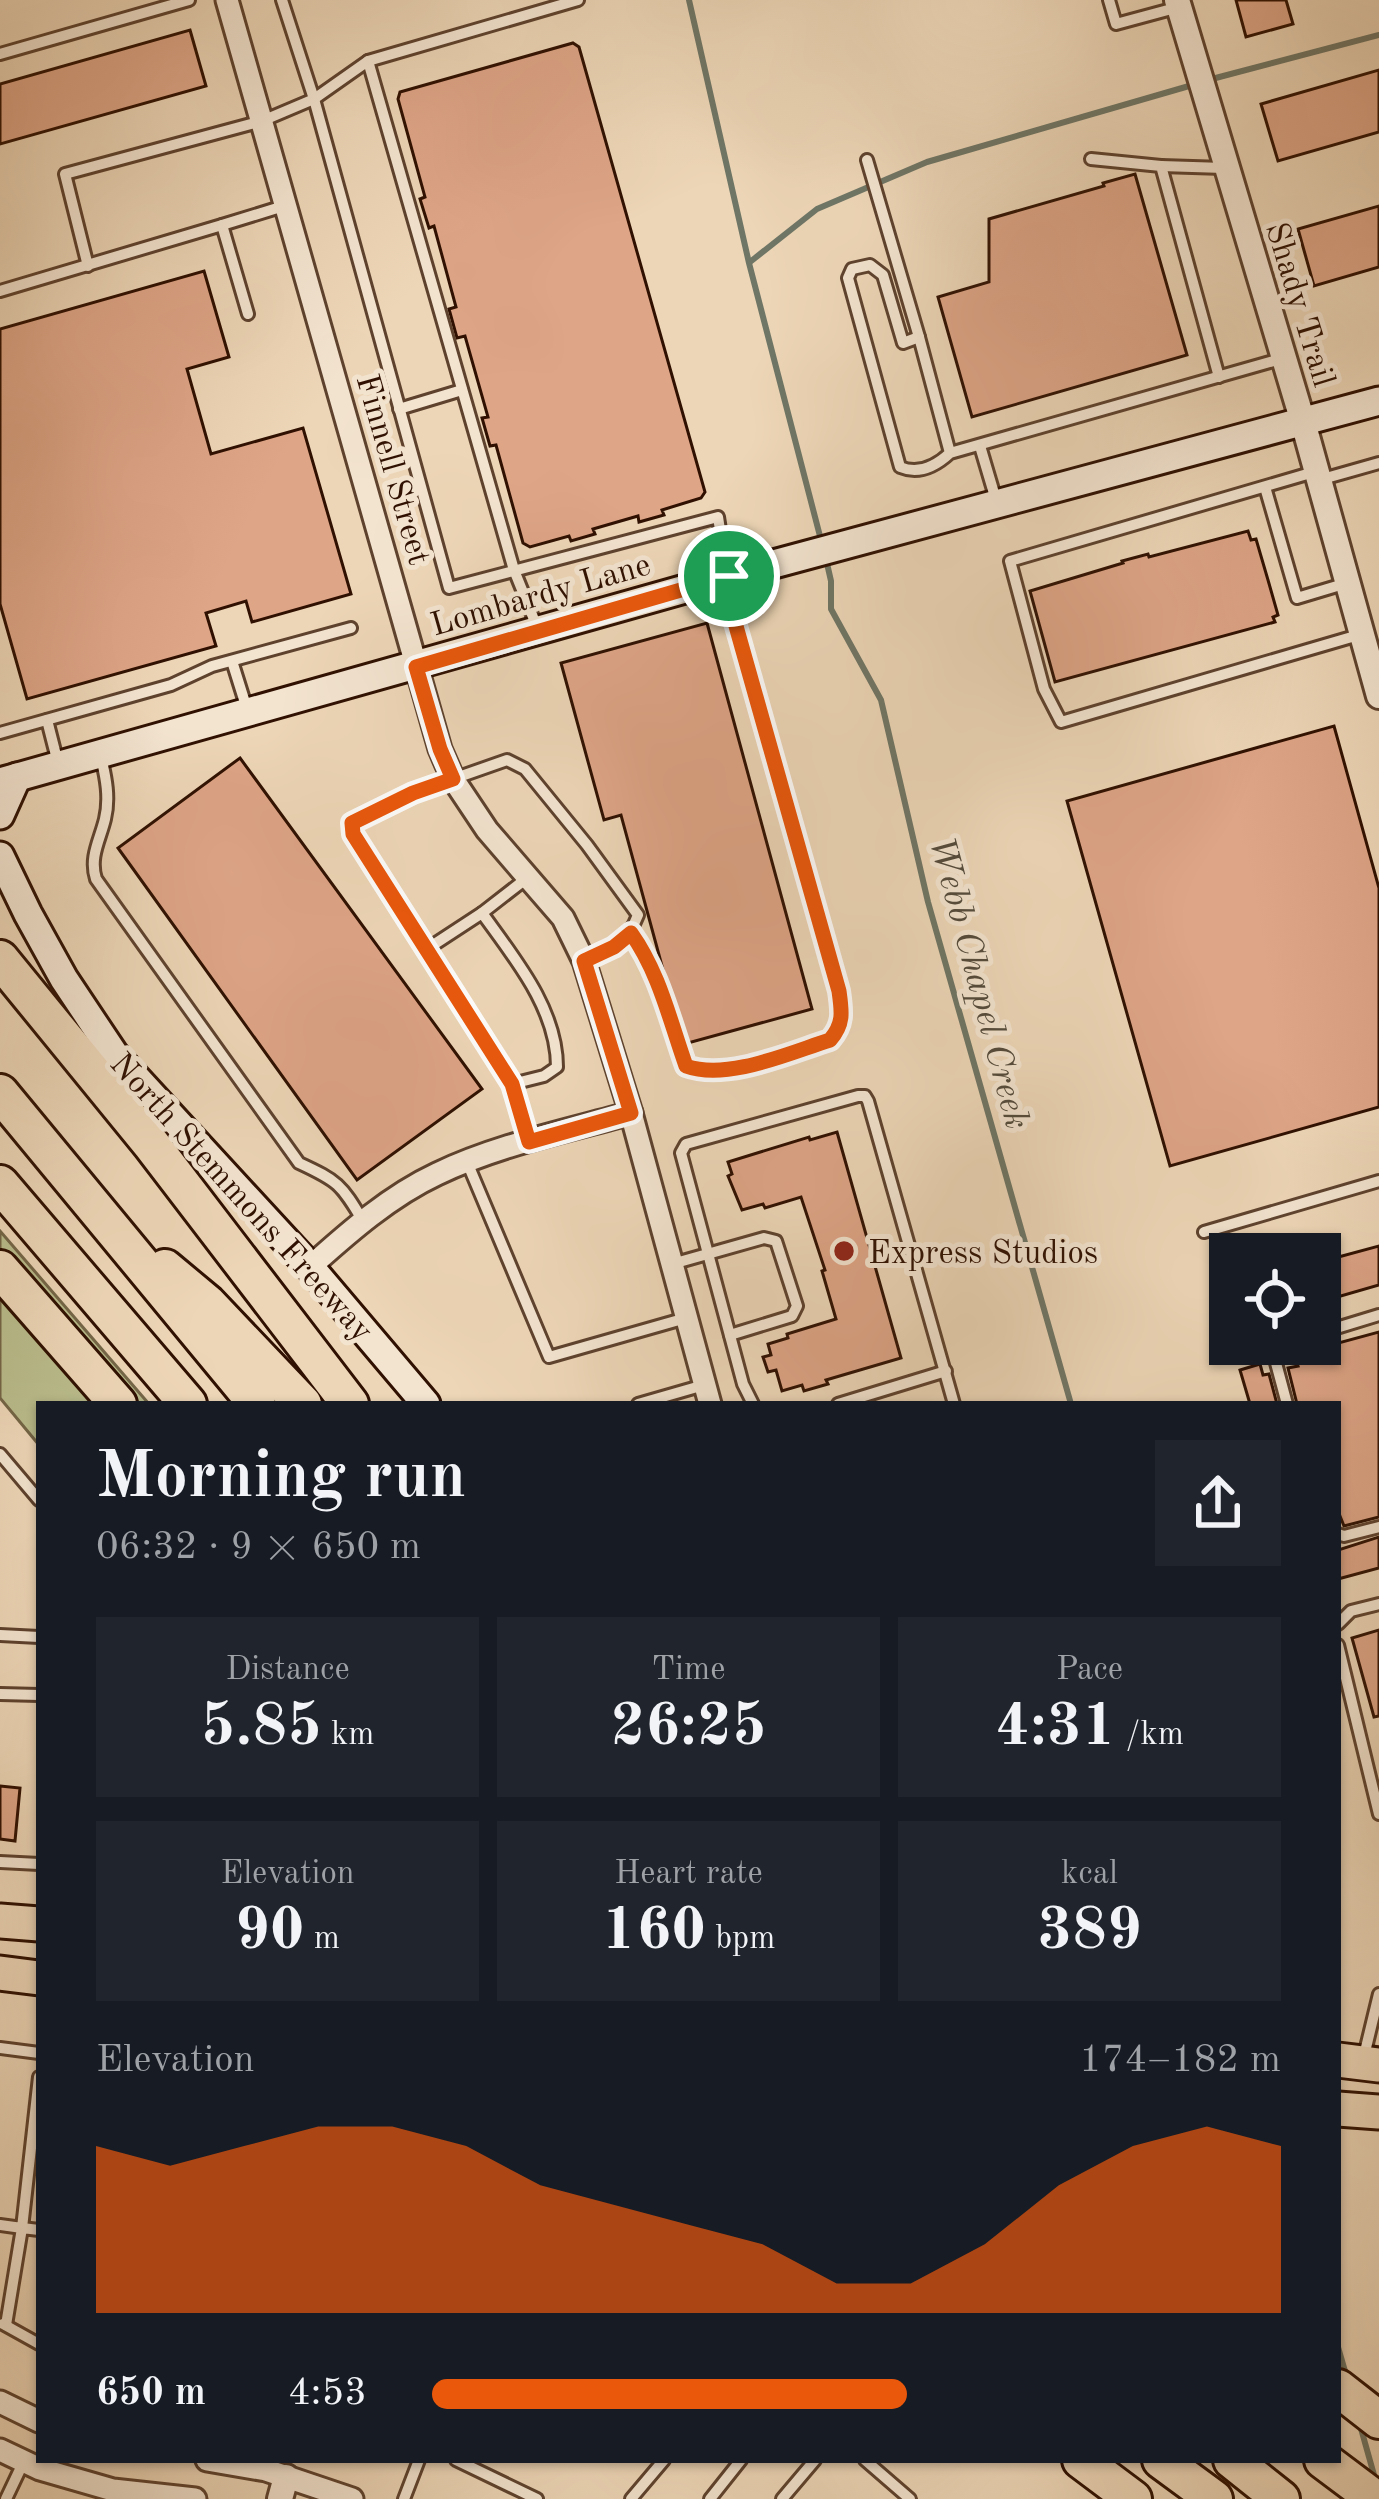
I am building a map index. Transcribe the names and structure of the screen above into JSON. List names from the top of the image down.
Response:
{
  "streets": {
    "main road": ["Lombardy Lane", "North Stemmons Freeway"],
    "street": ["Shady Trail", "Finnell Street"]
  },
  "crossings": [
    ["Shady Trail", "Lombardy Lane"],
    ["Finnell Street", "Lombardy Lane"]
  ],
  "water": ["Webb Chapel Creek"],
  "places": ["Express Studios"],
  "page": {
    "heading": ["Morning run", "06:32 · 9 × 650 m"],
    "stats": [
      ["Distance", "5.85 km"],
      ["Time", "26:25"],
      ["Pace", "4:31 /km"],
      ["Elevation", "90 m"],
      ["Heart rate", "160 bpm"],
      ["kcal", "389"]
    ],
    "chart": ["Elevation", "174–182 m"],
    "list": [
      {
        "name": "650 m",
        "note": "4:53"
      }
    ]
  }
}
